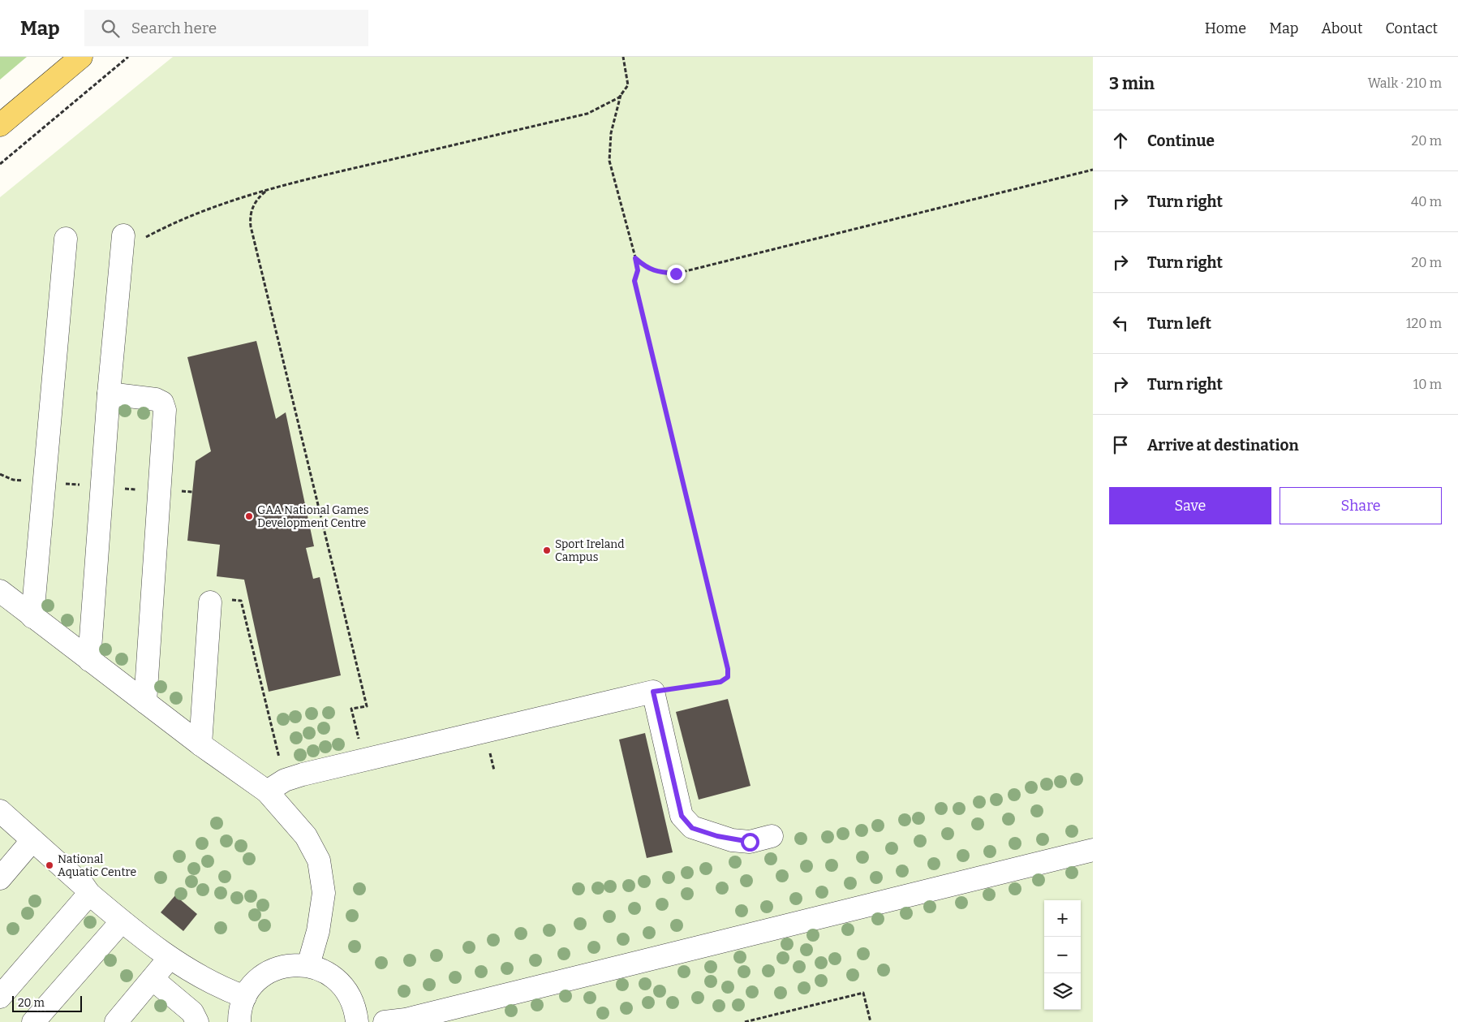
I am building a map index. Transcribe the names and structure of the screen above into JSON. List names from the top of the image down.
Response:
{
  "places": ["GAA National Games Development Centre", "Sport Ireland Campus", "National Aquatic Centre"],
  "scale_bar": "20 m",
  "page": {
    "header": "Map",
    "search": "Search here",
    "nav": [
      "Home",
      "Map",
      "About",
      "Contact"
    ],
    "heading": ["3 min", "Walk · 210 m"],
    "list": [
      ["Continue", "20 m"],
      ["Turn right", "40 m"],
      ["Turn right", "20 m"],
      ["Turn left", "120 m"],
      ["Turn right", "10 m"],
      "Arrive at destination"
    ],
    "buttons": ["Save", "Share"],
    "map_buttons": ["+", "−"],
    "scale": "20 m"
  }
}
